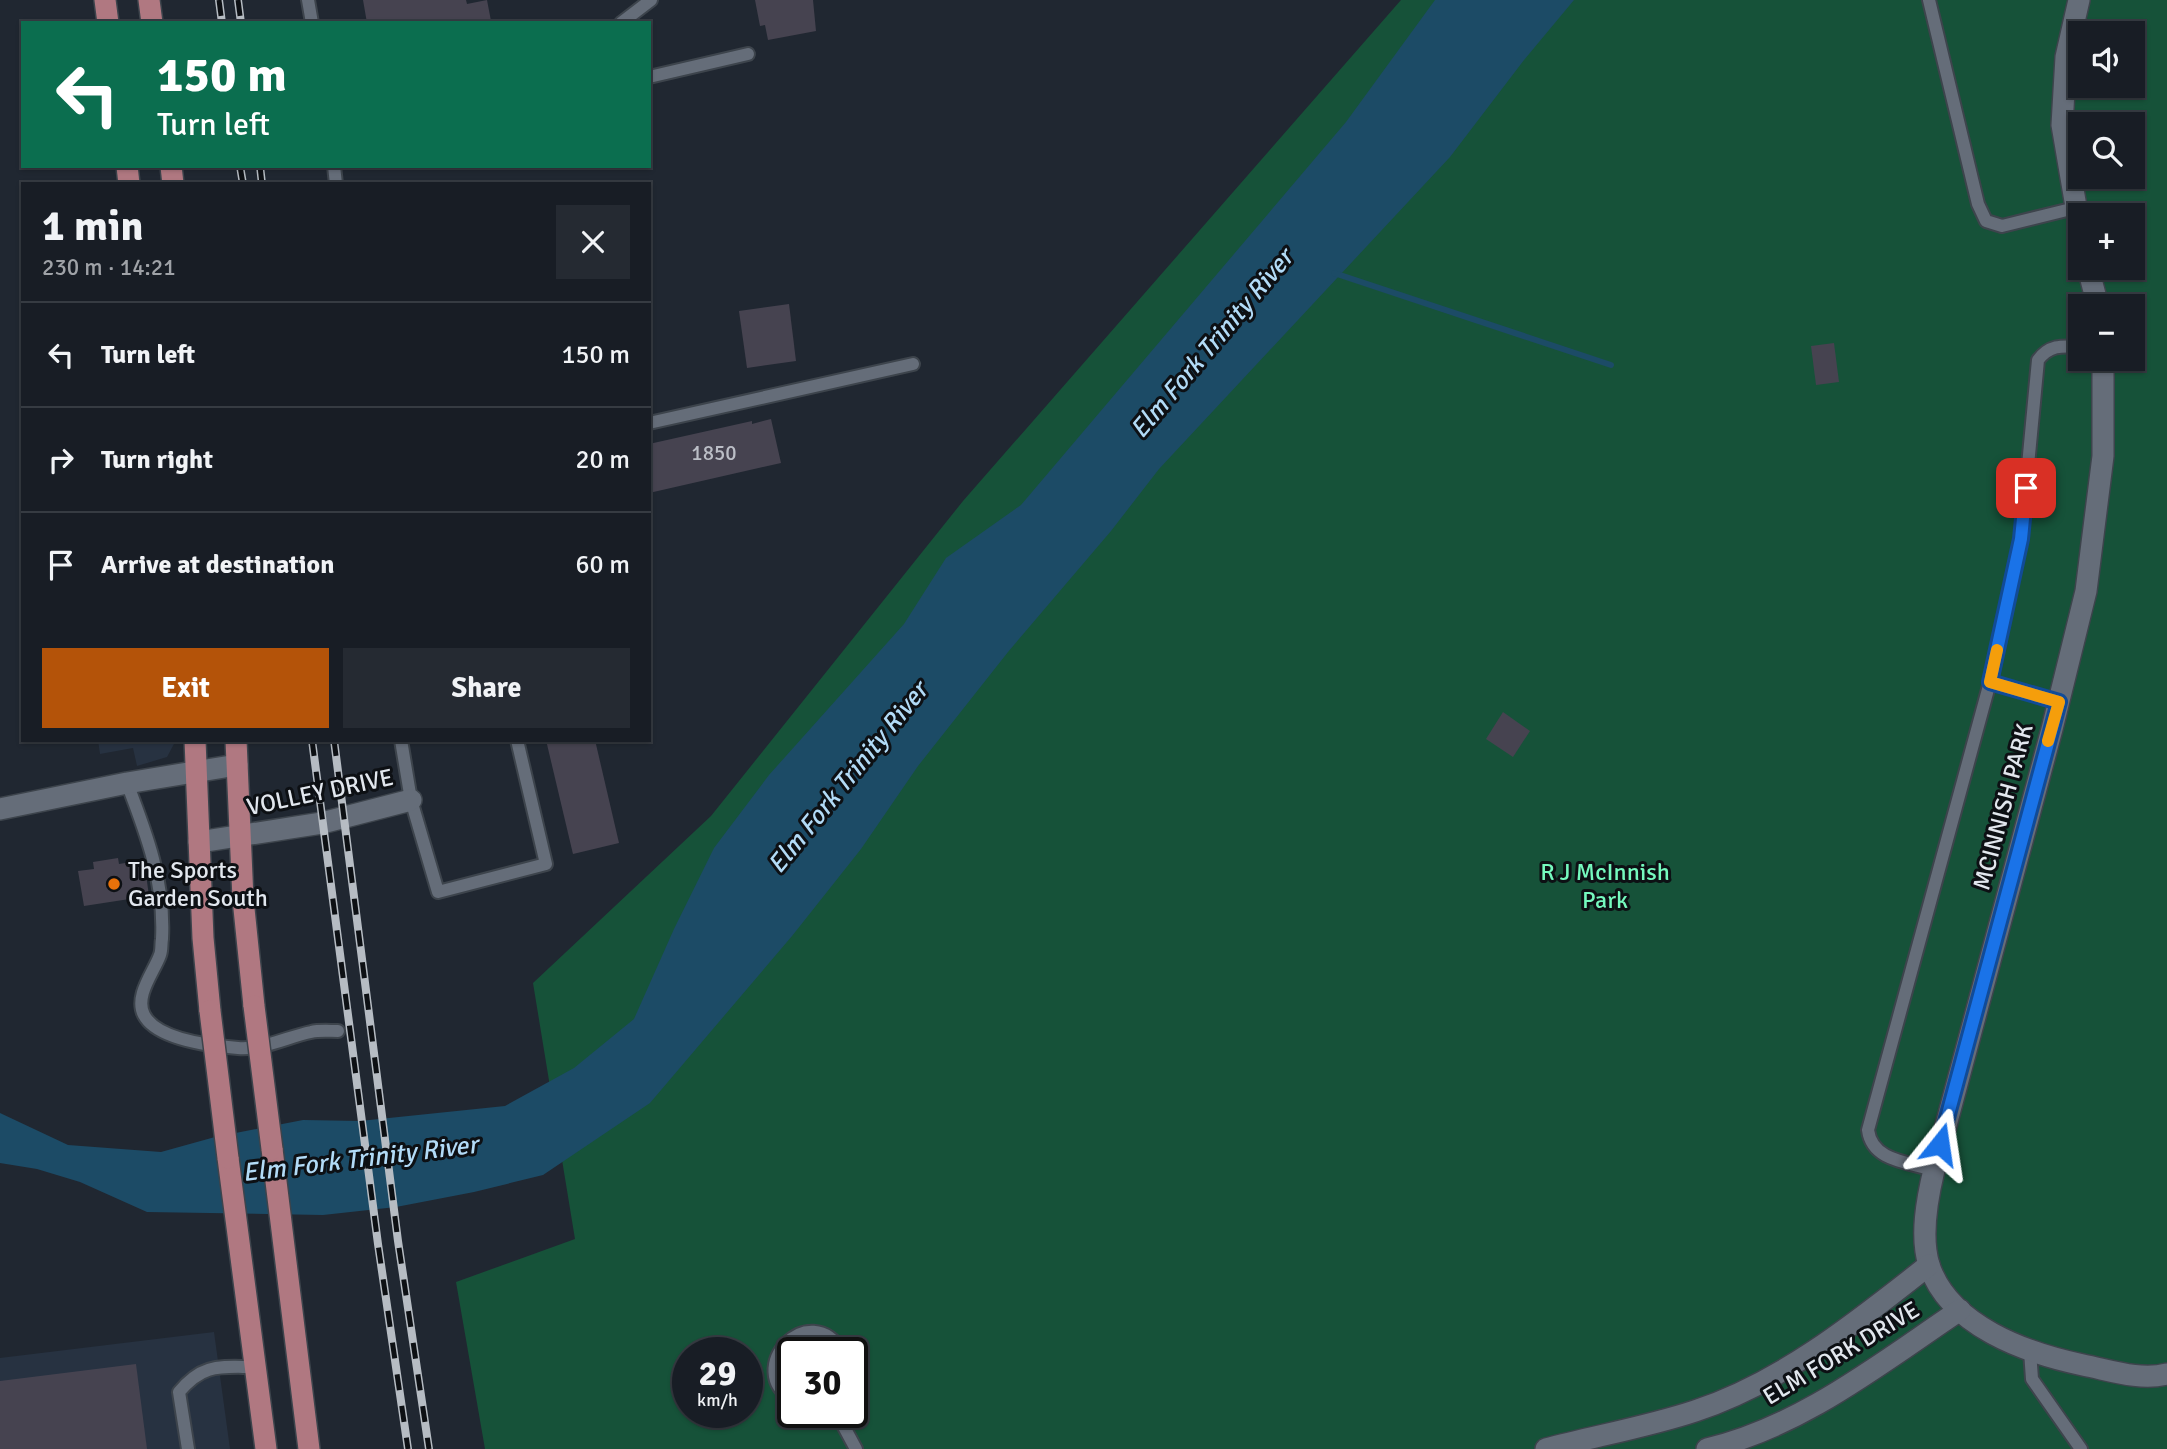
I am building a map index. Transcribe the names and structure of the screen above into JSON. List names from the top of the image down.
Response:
{
  "streets": {
    "street": ["VOLLEY DRIVE", "MCINNISH PARK", "ELM FORK DRIVE"]
  },
  "crossings": [
    ["MCINNISH PARK", "ELM FORK DRIVE"]
  ],
  "water": ["Elm Fork Trinity River"],
  "parks": ["R J McInnish Park"],
  "places": ["The Sports Garden South"],
  "house_numbers": ["1850"],
  "page": {
    "map_buttons": ["+", "−"],
    "turn": ["150 m", "Turn left"],
    "heading": ["1 min", "230 m · 14:21"],
    "list": [
      {
        "name": "Turn left",
        "value": "150 m"
      },
      {
        "name": "Turn right",
        "value": "20 m"
      },
      {
        "name": "Arrive at destination",
        "value": "60 m"
      }
    ],
    "buttons": ["Exit", "Share"],
    "speed": "29 km/h",
    "limit": "30"
  }
}
